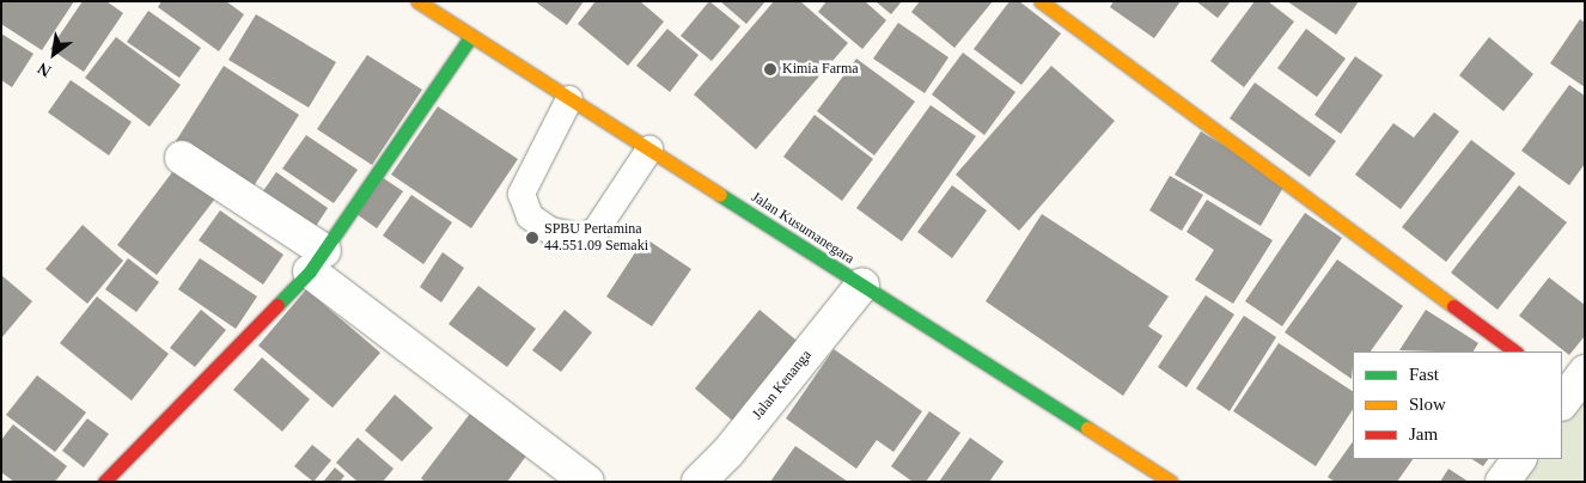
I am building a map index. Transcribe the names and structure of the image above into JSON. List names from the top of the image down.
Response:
{
  "streets": {
    "street": ["Jalan Kusumanegara", "Jalan Kenanga"]
  },
  "crossings": [
    ["Jalan Kusumanegara", "Jalan Kenanga"]
  ],
  "places": ["Kimia Farma", "SPBU Pertamina 44.551.09 Semaki"],
  "legend": ["Fast", "Slow", "Jam"],
  "north": "bottom left"
}
